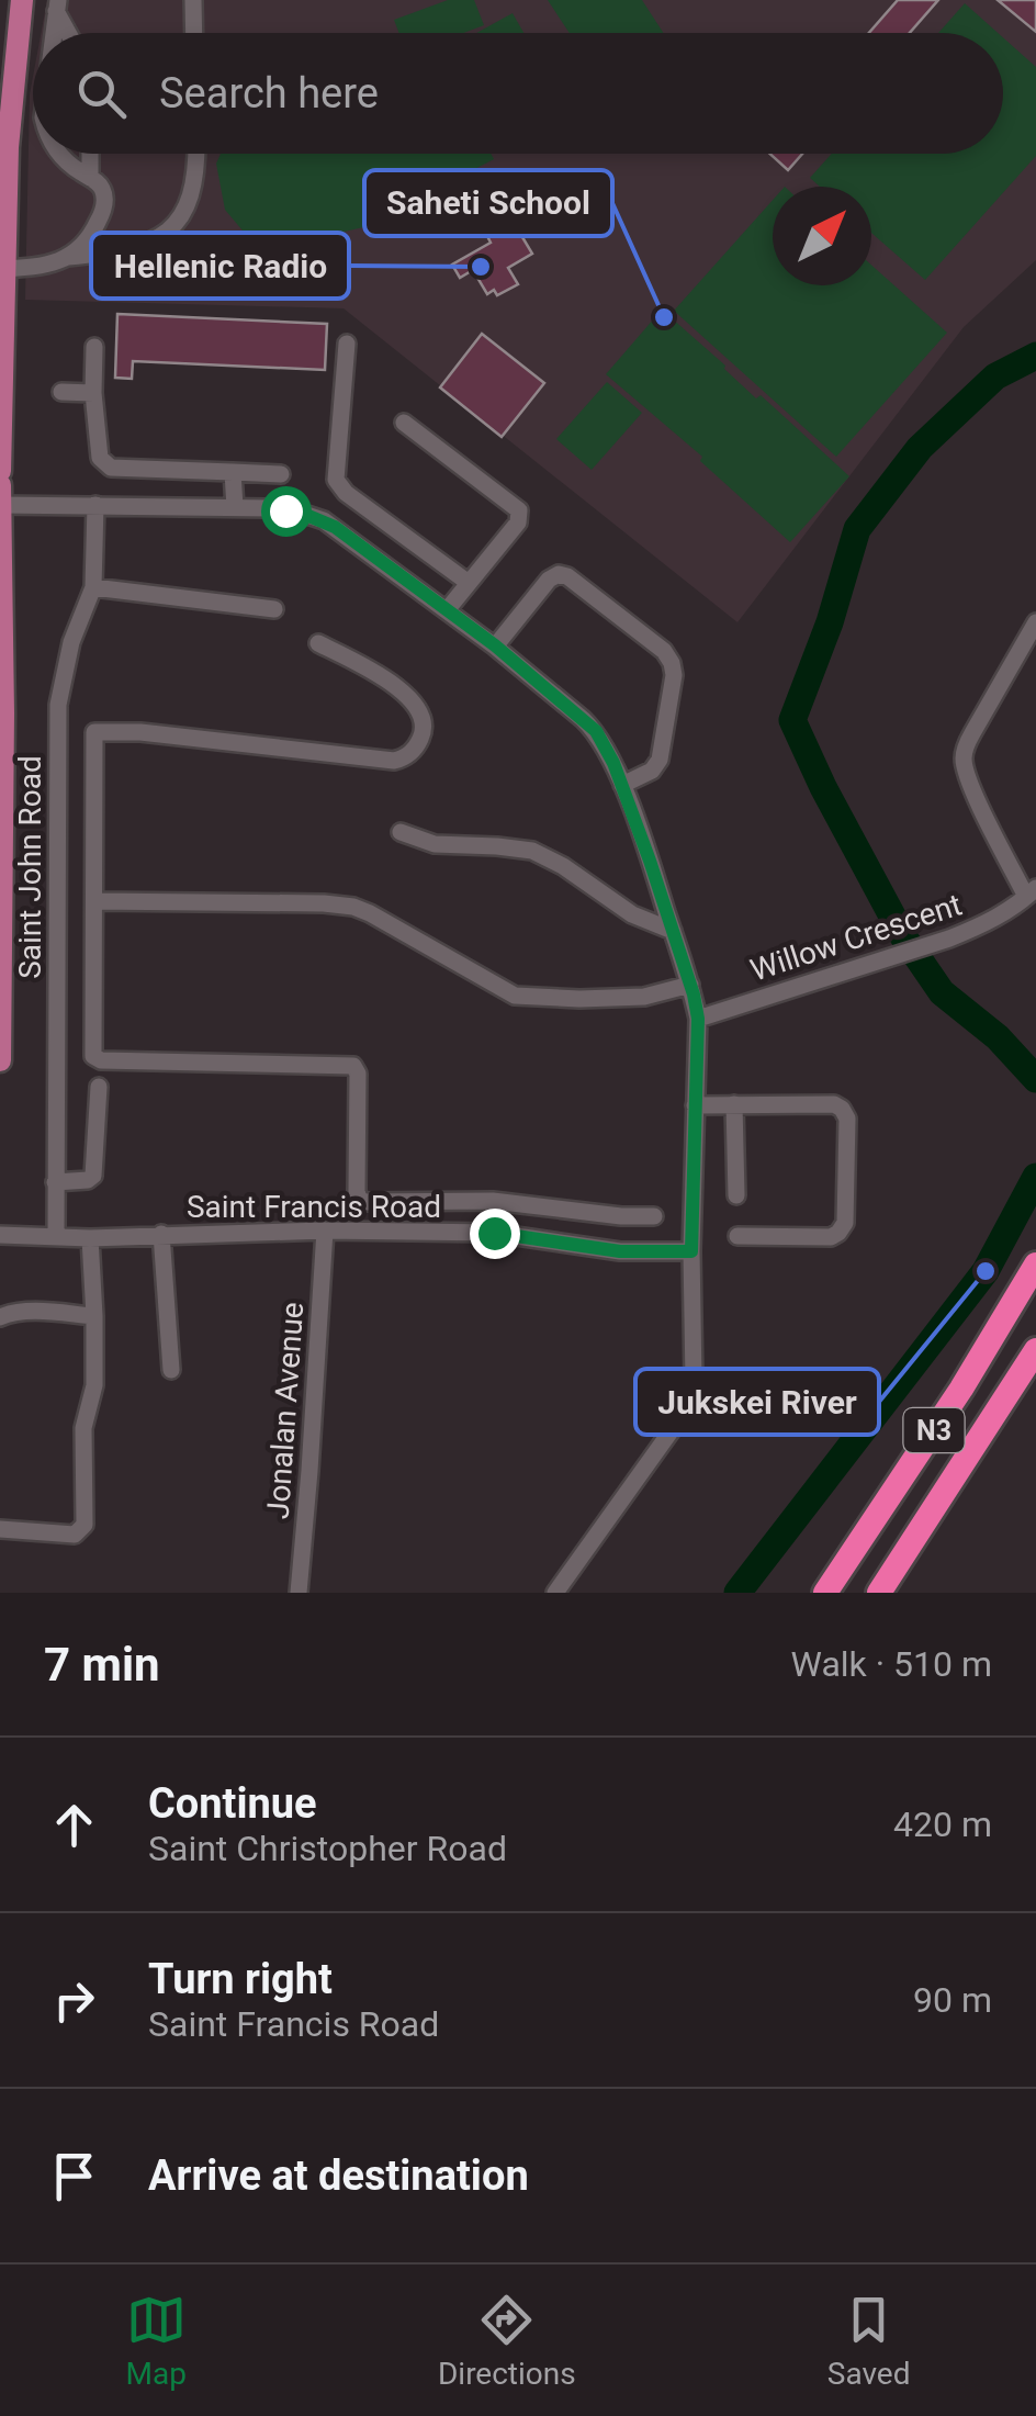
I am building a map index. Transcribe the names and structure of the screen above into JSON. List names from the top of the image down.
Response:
{
  "streets": {
    "highway": ["N3"],
    "street": [
      "Saint John Road",
      "Willow Crescent",
      "Saint Francis Road",
      "Jonalan Avenue"
    ]
  },
  "crossings": [
    ["Saint John Road", "Saint Francis Road"],
    ["Saint Francis Road", "Jonalan Avenue"]
  ],
  "places": ["Hellenic Radio", "Saheti School", "Jukskei River"],
  "north": "top right",
  "page": {
    "search": "Search here",
    "heading": ["7 min", "Walk · 510 m"],
    "list": [
      ["Continue", "Saint Christopher Road", "420 m"],
      ["Turn right", "Saint Francis Road", "90 m"],
      "Arrive at destination"
    ],
    "nav": ["Map", "Directions", "Saved"]
  }
}
